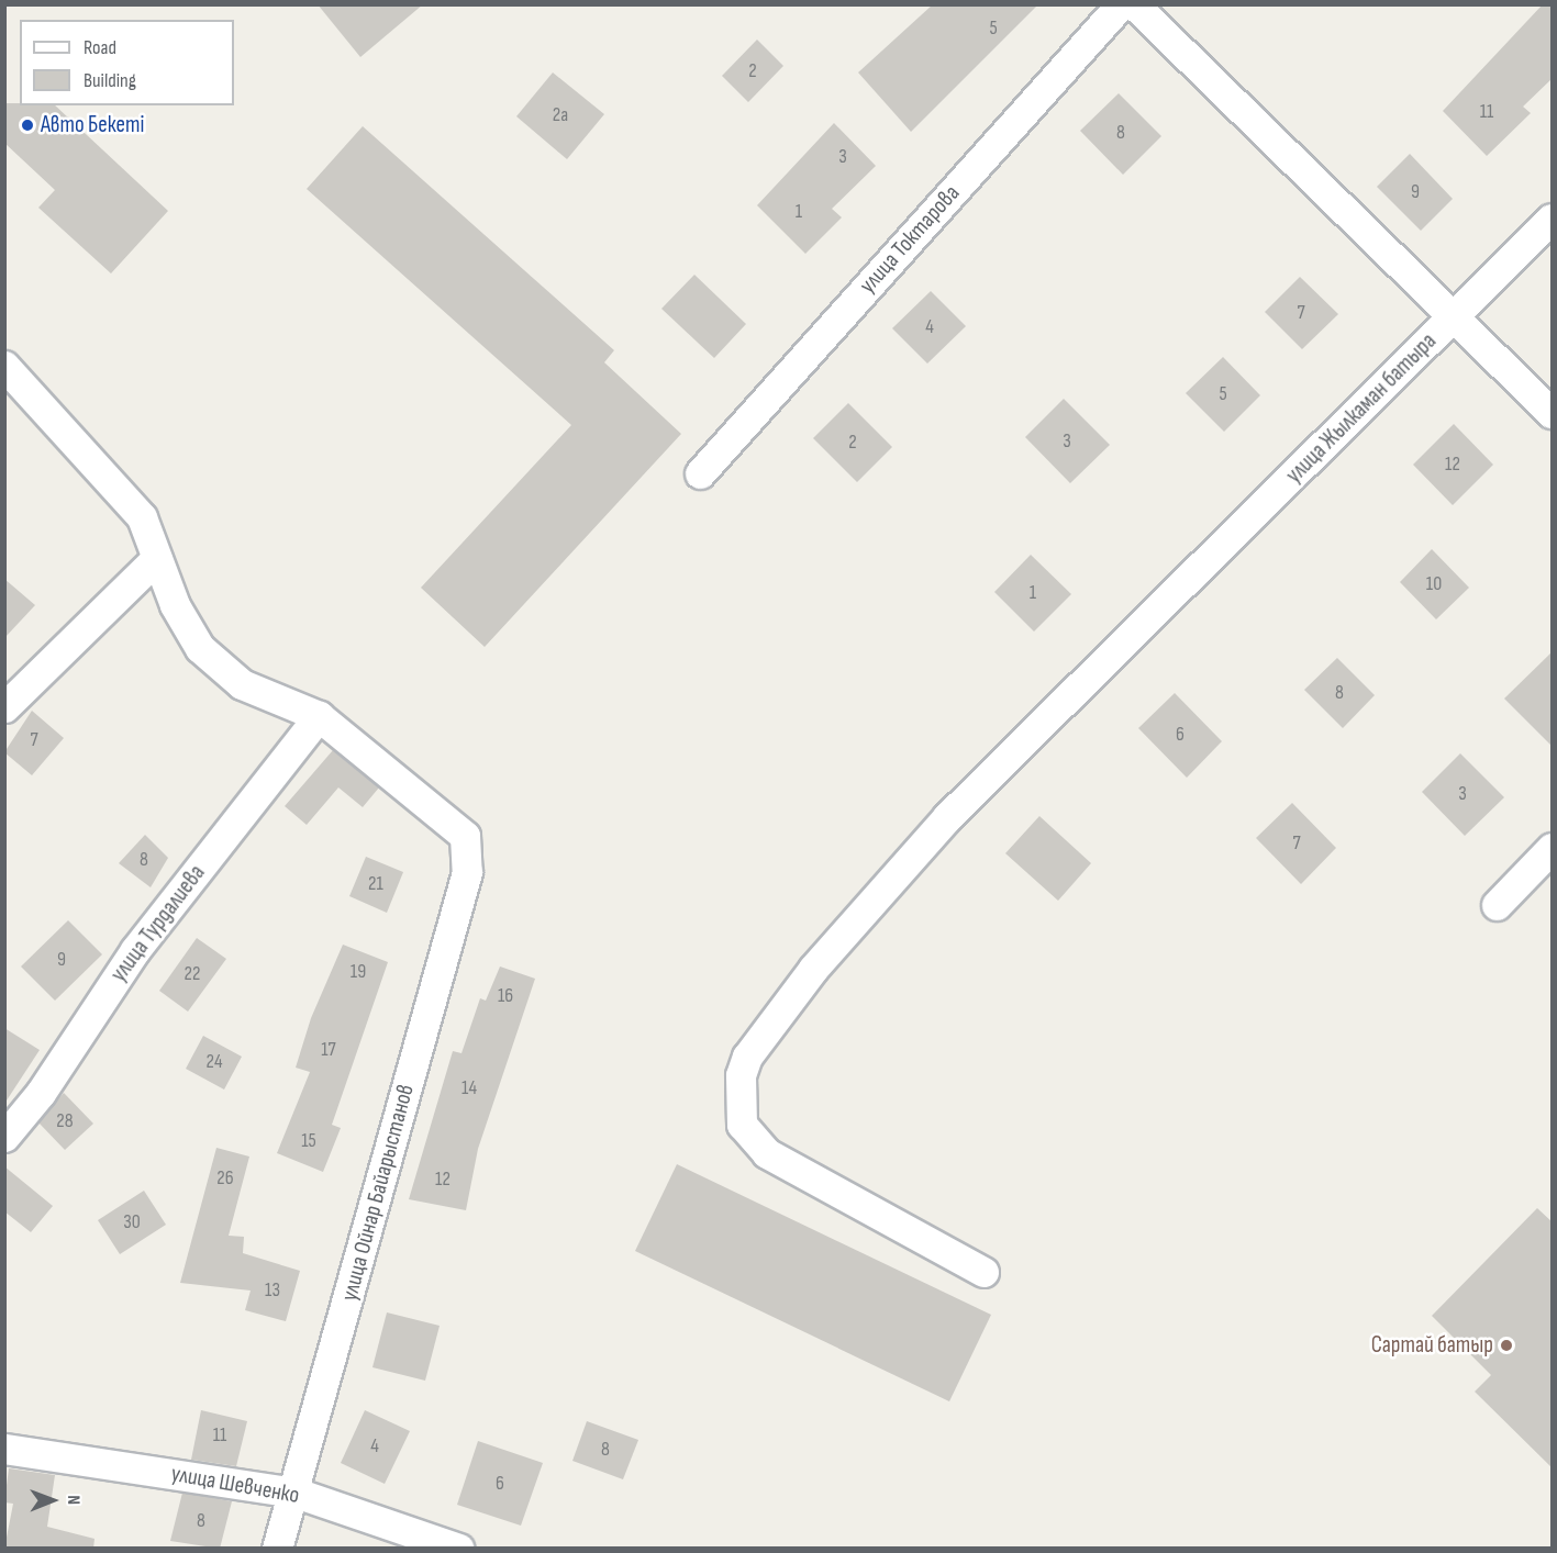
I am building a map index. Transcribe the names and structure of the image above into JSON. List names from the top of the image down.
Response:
{
  "streets": {
    "street": [
      "улица Токтарова",
      "улица Жылкаман батыра",
      "улица Турдалиева",
      "улица Ойнар Байарыстанов",
      "улица Шевченко"
    ]
  },
  "crossings": [
    ["улица Турдалиева", "улица Ойнар Байарыстанов"],
    ["улица Ойнар Байарыстанов", "улица Шевченко"]
  ],
  "places": ["Авто Бекетi", "Сартай батыр"],
  "house_numbers": [
    "5",
    "2",
    "11",
    "2а",
    "8",
    "3",
    "9",
    "1",
    "7",
    "4",
    "5",
    "3",
    "2",
    "12",
    "10",
    "1",
    "8",
    "6",
    "7",
    "3",
    "7",
    "8",
    "21",
    "9",
    "19",
    "22",
    "16",
    "17",
    "24",
    "14",
    "28",
    "15",
    "26",
    "12",
    "30",
    "13",
    "11",
    "4",
    "8",
    "6",
    "8"
  ],
  "legend": ["Road", "Building"],
  "north": "right"
}
